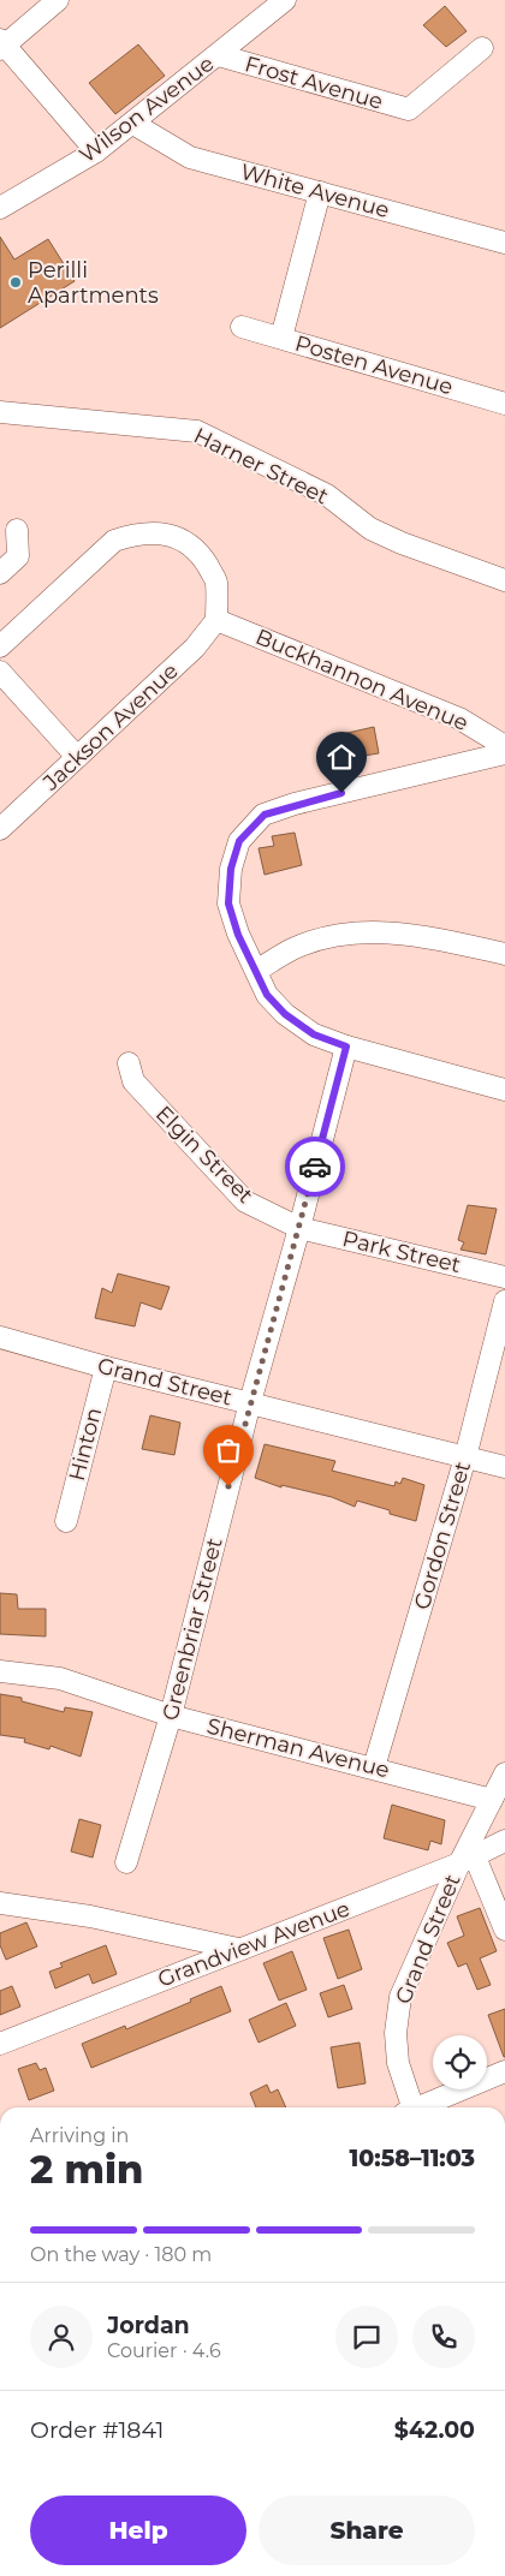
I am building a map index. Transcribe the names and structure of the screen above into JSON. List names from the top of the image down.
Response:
{
  "streets": {
    "street": [
      "Frost Avenue",
      "Wilson Avenue",
      "White Avenue",
      "Posten Avenue",
      "Harner Street",
      "Buckhannon Avenue",
      "Jackson Avenue",
      "Elgin Street",
      "Park Street",
      "Grand Street",
      "Hinton",
      "Gordon Street",
      "Greenbriar Street",
      "Sherman Avenue",
      "Grandview Avenue"
    ]
  },
  "crossings": [
    ["Frost Avenue", "Wilson Avenue"],
    ["Wilson Avenue", "White Avenue"],
    ["Buckhannon Avenue", "Jackson Avenue"],
    ["Elgin Street", "Park Street"],
    ["Elgin Street", "Greenbriar Street"],
    ["Park Street", "Greenbriar Street"],
    ["Grand Street", "Hinton"],
    ["Grand Street", "Gordon Street"],
    ["Grand Street", "Greenbriar Street"],
    ["Grand Street", "Sherman Avenue"],
    ["Grand Street", "Grandview Avenue"],
    ["Gordon Street", "Sherman Avenue"],
    ["Greenbriar Street", "Sherman Avenue"]
  ],
  "places": ["Perilli Apartments"],
  "page": {
    "heading": ["2 min", "Arriving in", "10:58–11:03"],
    "panel": [
      "Jordan",
      "Courier · 4.6",
      "Order #1841",
      "$42.00"
    ],
    "bar": "On the way · 180 m",
    "buttons": ["Help", "Share"]
  }
}
